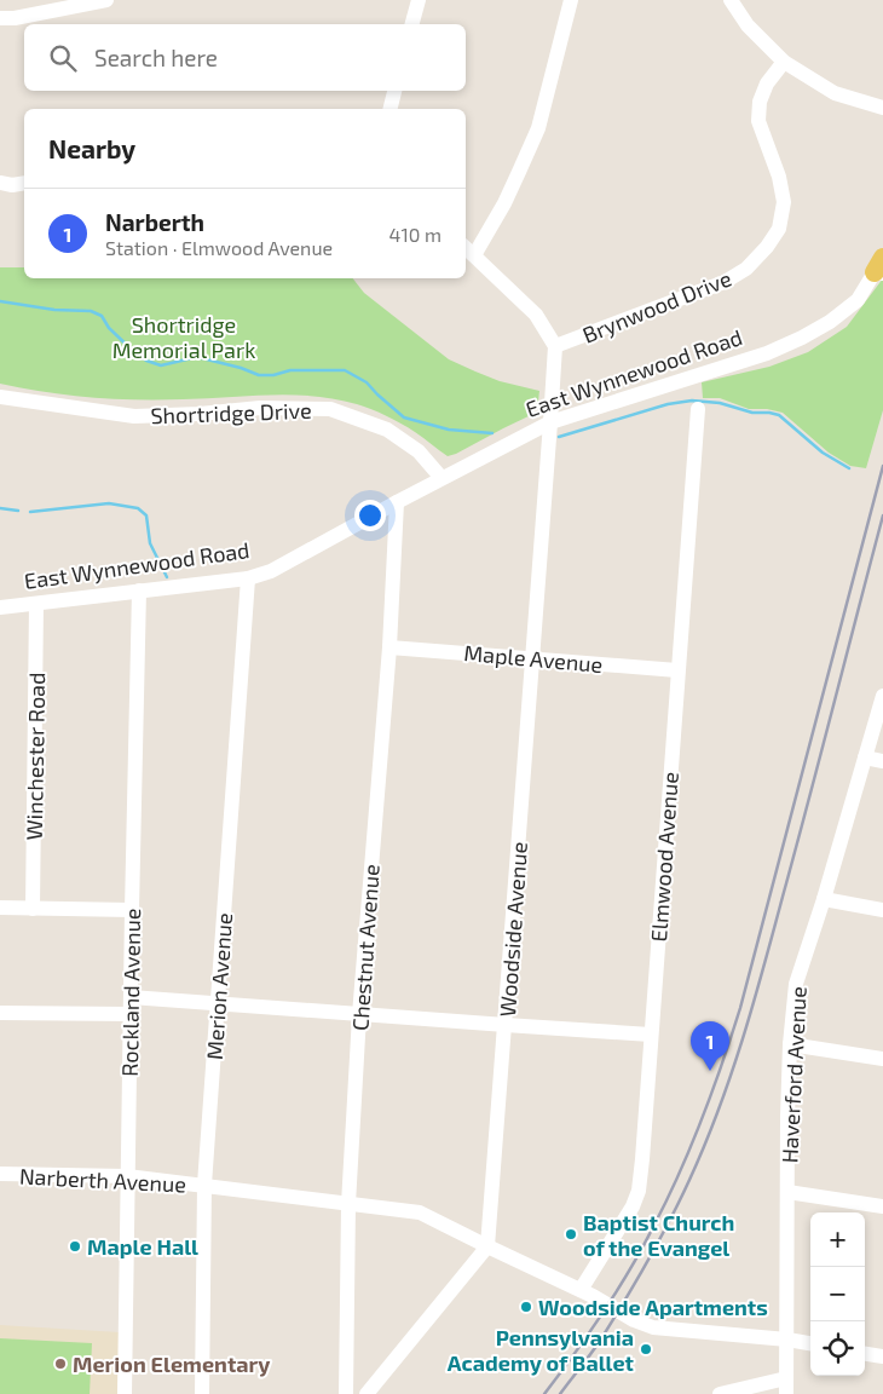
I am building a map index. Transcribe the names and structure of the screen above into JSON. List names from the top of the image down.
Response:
{
  "streets": {
    "street": [
      "Brynwood Drive",
      "East Wynnewood Road",
      "Shortridge Drive",
      "Maple Avenue",
      "Winchester Road",
      "Elmwood Avenue",
      "Woodside Avenue",
      "Chestnut Avenue",
      "Merion Avenue",
      "Rockland Avenue",
      "Haverford Avenue",
      "Narberth Avenue"
    ]
  },
  "crossings": [
    ["Brynwood Drive", "Woodside Avenue"],
    ["East Wynnewood Road", "Shortridge Drive"],
    ["East Wynnewood Road", "Winchester Road"],
    ["East Wynnewood Road", "Woodside Avenue"],
    ["East Wynnewood Road", "Chestnut Avenue"],
    ["East Wynnewood Road", "Merion Avenue"],
    ["East Wynnewood Road", "Rockland Avenue"],
    ["Maple Avenue", "Elmwood Avenue"],
    ["Maple Avenue", "Woodside Avenue"],
    ["Maple Avenue", "Chestnut Avenue"],
    ["Elmwood Avenue", "Narberth Avenue"],
    ["Woodside Avenue", "Narberth Avenue"],
    ["Chestnut Avenue", "Narberth Avenue"],
    ["Merion Avenue", "Narberth Avenue"],
    ["Rockland Avenue", "Narberth Avenue"],
    ["Haverford Avenue", "Narberth Avenue"]
  ],
  "parks": ["Shortridge Memorial Park"],
  "places": [
    "Baptist Church of the Evangel",
    "Maple Hall",
    "Woodside Apartments",
    "Pennsylvania Academy of Ballet",
    "Merion Elementary"
  ],
  "page": {
    "search": "Search here",
    "heading": "Nearby",
    "list": [
      {
        "mark": "1",
        "name": "Narberth",
        "note": "Station · Elmwood Avenue",
        "value": "410 m"
      }
    ],
    "pins": "1",
    "map_buttons": ["+", "−"]
  }
}
